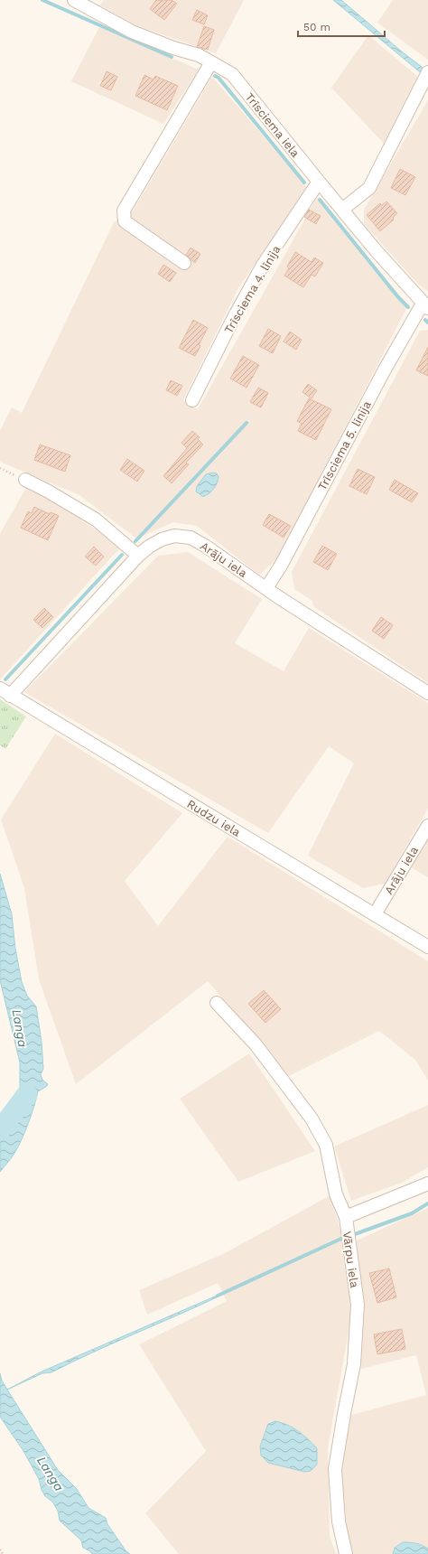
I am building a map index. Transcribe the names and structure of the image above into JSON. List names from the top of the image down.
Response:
{
  "streets": {
    "street": [
      "Trīsciema iela",
      "Trīsciema 4. līnija",
      "Trīsciema 5. līnija",
      "Arāju iela",
      "Rudzu iela",
      "Vārpu iela"
    ]
  },
  "crossings": [
    ["Trīsciema iela", "Trīsciema 4. līnija"],
    ["Trīsciema iela", "Trīsciema 5. līnija"],
    ["Trīsciema 5. līnija", "Arāju iela"],
    ["Arāju iela", "Rudzu iela"]
  ],
  "water": ["Langa"],
  "scale_bar": "50 m"
}
